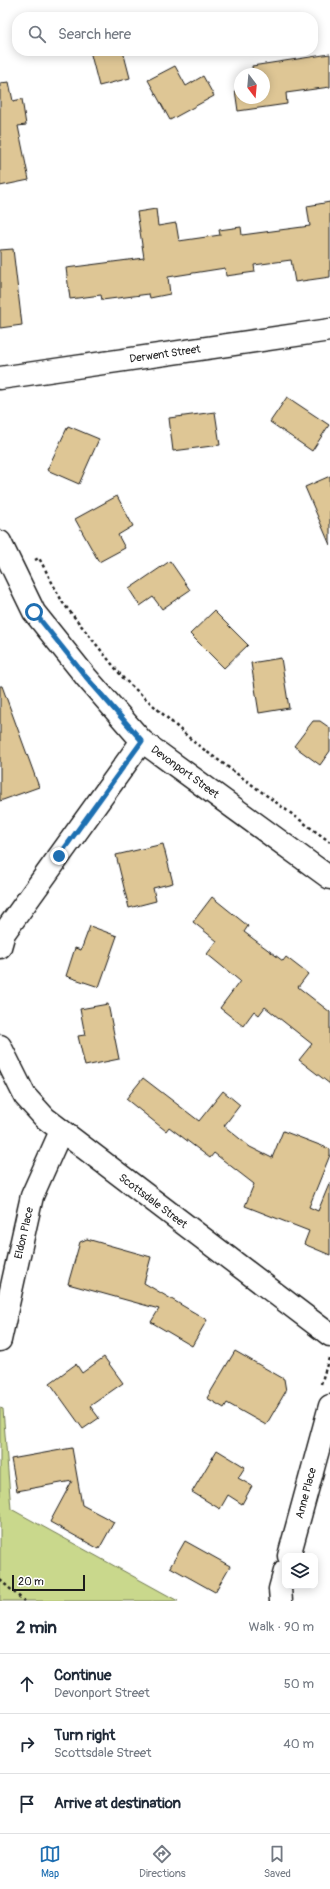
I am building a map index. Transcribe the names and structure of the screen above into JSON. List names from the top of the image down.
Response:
{
  "streets": {
    "street": [
      "Derwent Street",
      "Devonport Street",
      "Scottsdale Street",
      "Eldon Place",
      "Anne Place"
    ]
  },
  "crossings": [
    ["Scottsdale Street", "Eldon Place"]
  ],
  "scale_bar": "20 m",
  "north": "bottom",
  "page": {
    "search": "Search here",
    "scale": "20 m",
    "heading": ["2 min", "Walk · 90 m"],
    "list": [
      ["Continue", "Devonport Street", "50 m"],
      ["Turn right", "Scottsdale Street", "40 m"],
      "Arrive at destination"
    ],
    "nav": ["Map", "Directions", "Saved"]
  }
}
